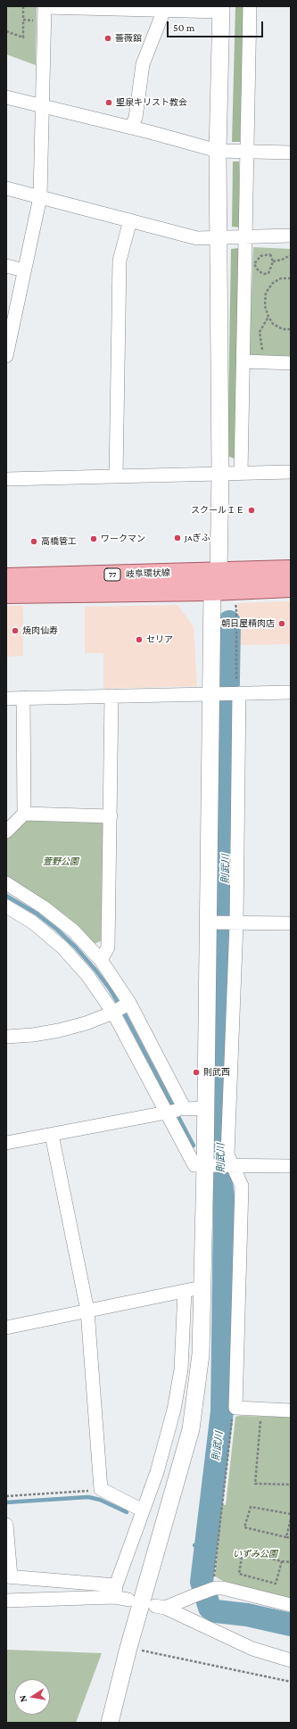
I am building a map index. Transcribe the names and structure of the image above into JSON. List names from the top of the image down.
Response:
{
  "streets": {
    "main road": ["岐阜環状線", "77"]
  },
  "water": ["則武川"],
  "parks": ["萱野公園", "いずみ公園"],
  "places": [
    "薔薇舘",
    "聖泉キリスト教会",
    "スクールＩＥ",
    "JAぎふ",
    "ワークマン",
    "高橋管工",
    "朝日屋精肉店",
    "焼肉仙寿",
    "セリア",
    "則武西"
  ],
  "scale_bar": "50 m",
  "north": "left"
}
